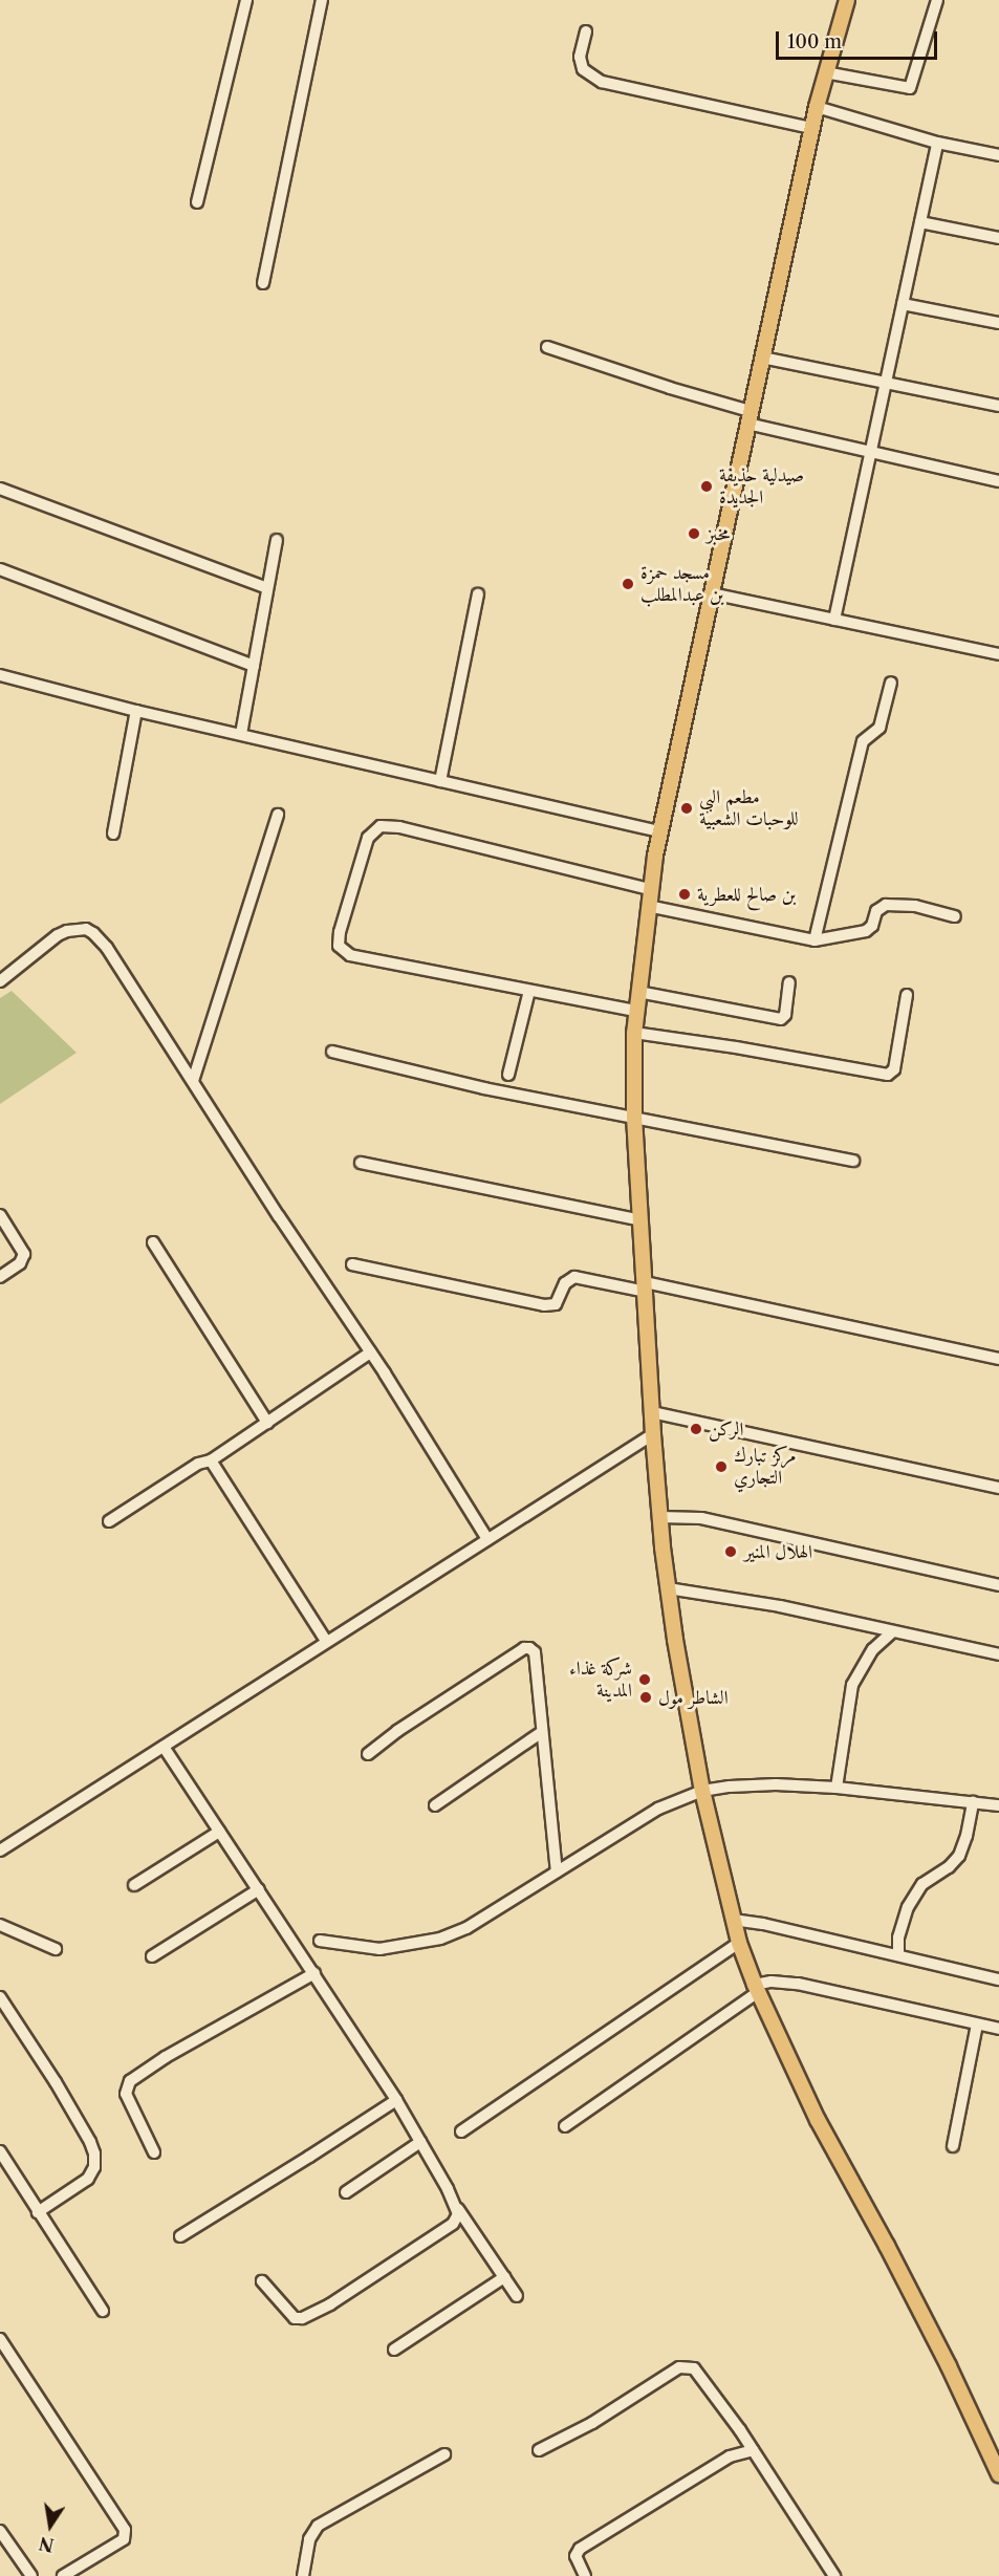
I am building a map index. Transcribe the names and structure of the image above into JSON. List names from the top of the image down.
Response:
{
  "places": [
    "صيدلية حذيفة الجديدة",
    "مخبز",
    "مسجد حمزة بن عبدالمطلب",
    "مطعم البي للوحبات الشعبية",
    "بن صالح للعطرية",
    "الركن",
    "مركز تبارك التجاري",
    "الهلال المنير",
    "شركة غذاء المدينة",
    "الشاطر مول"
  ],
  "scale_bar": "100 m",
  "north": "bottom"
}
